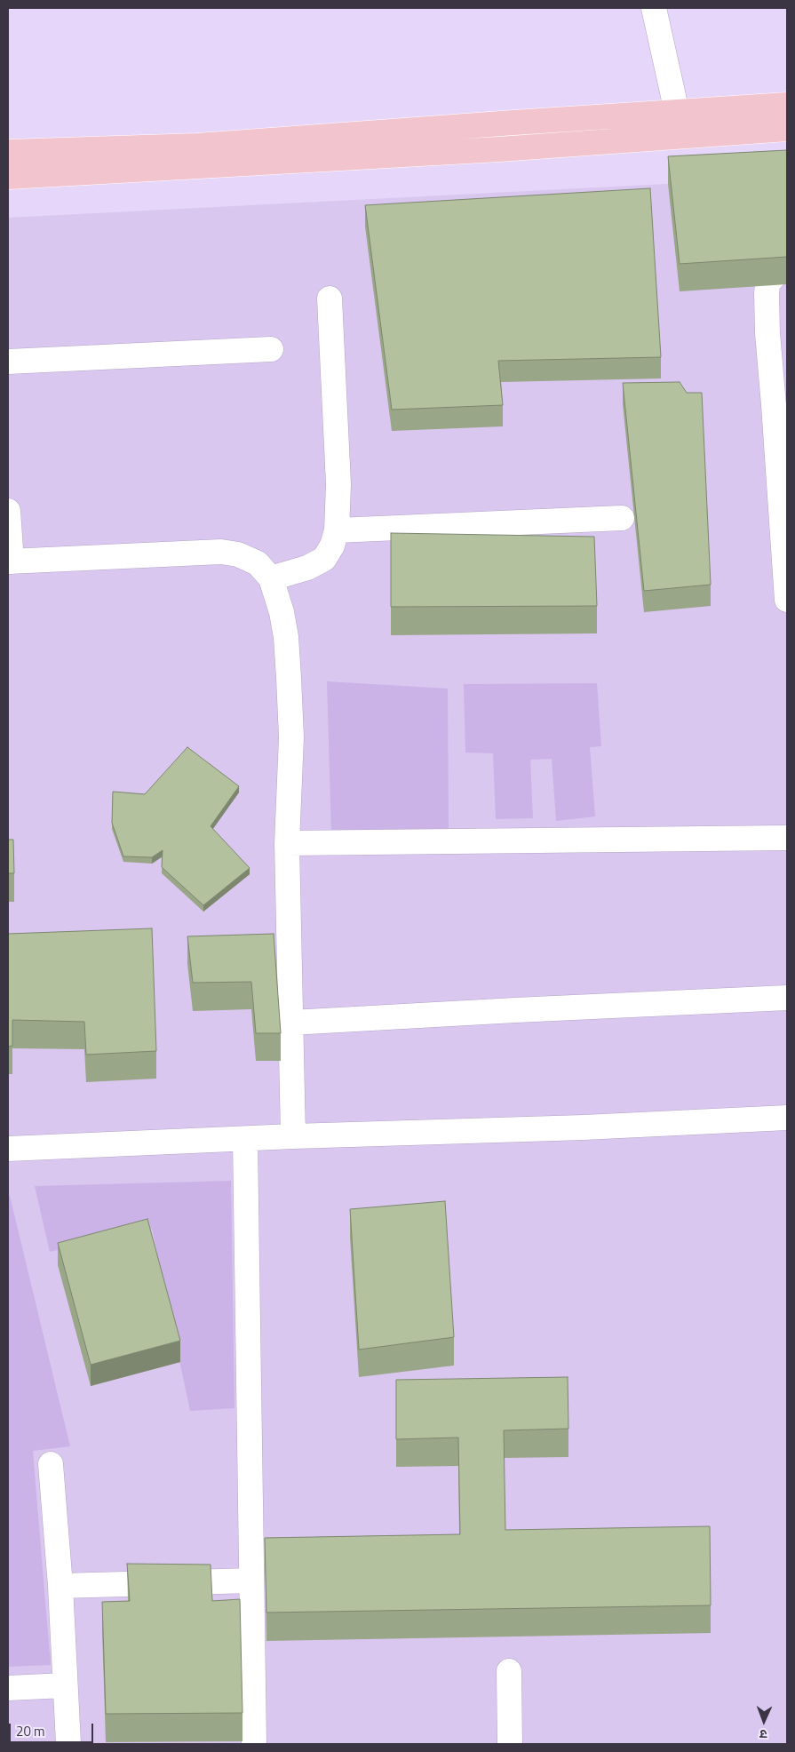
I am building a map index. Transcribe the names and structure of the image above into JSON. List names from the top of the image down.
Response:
{
  "scale_bar": "20 m",
  "north": "bottom"
}
